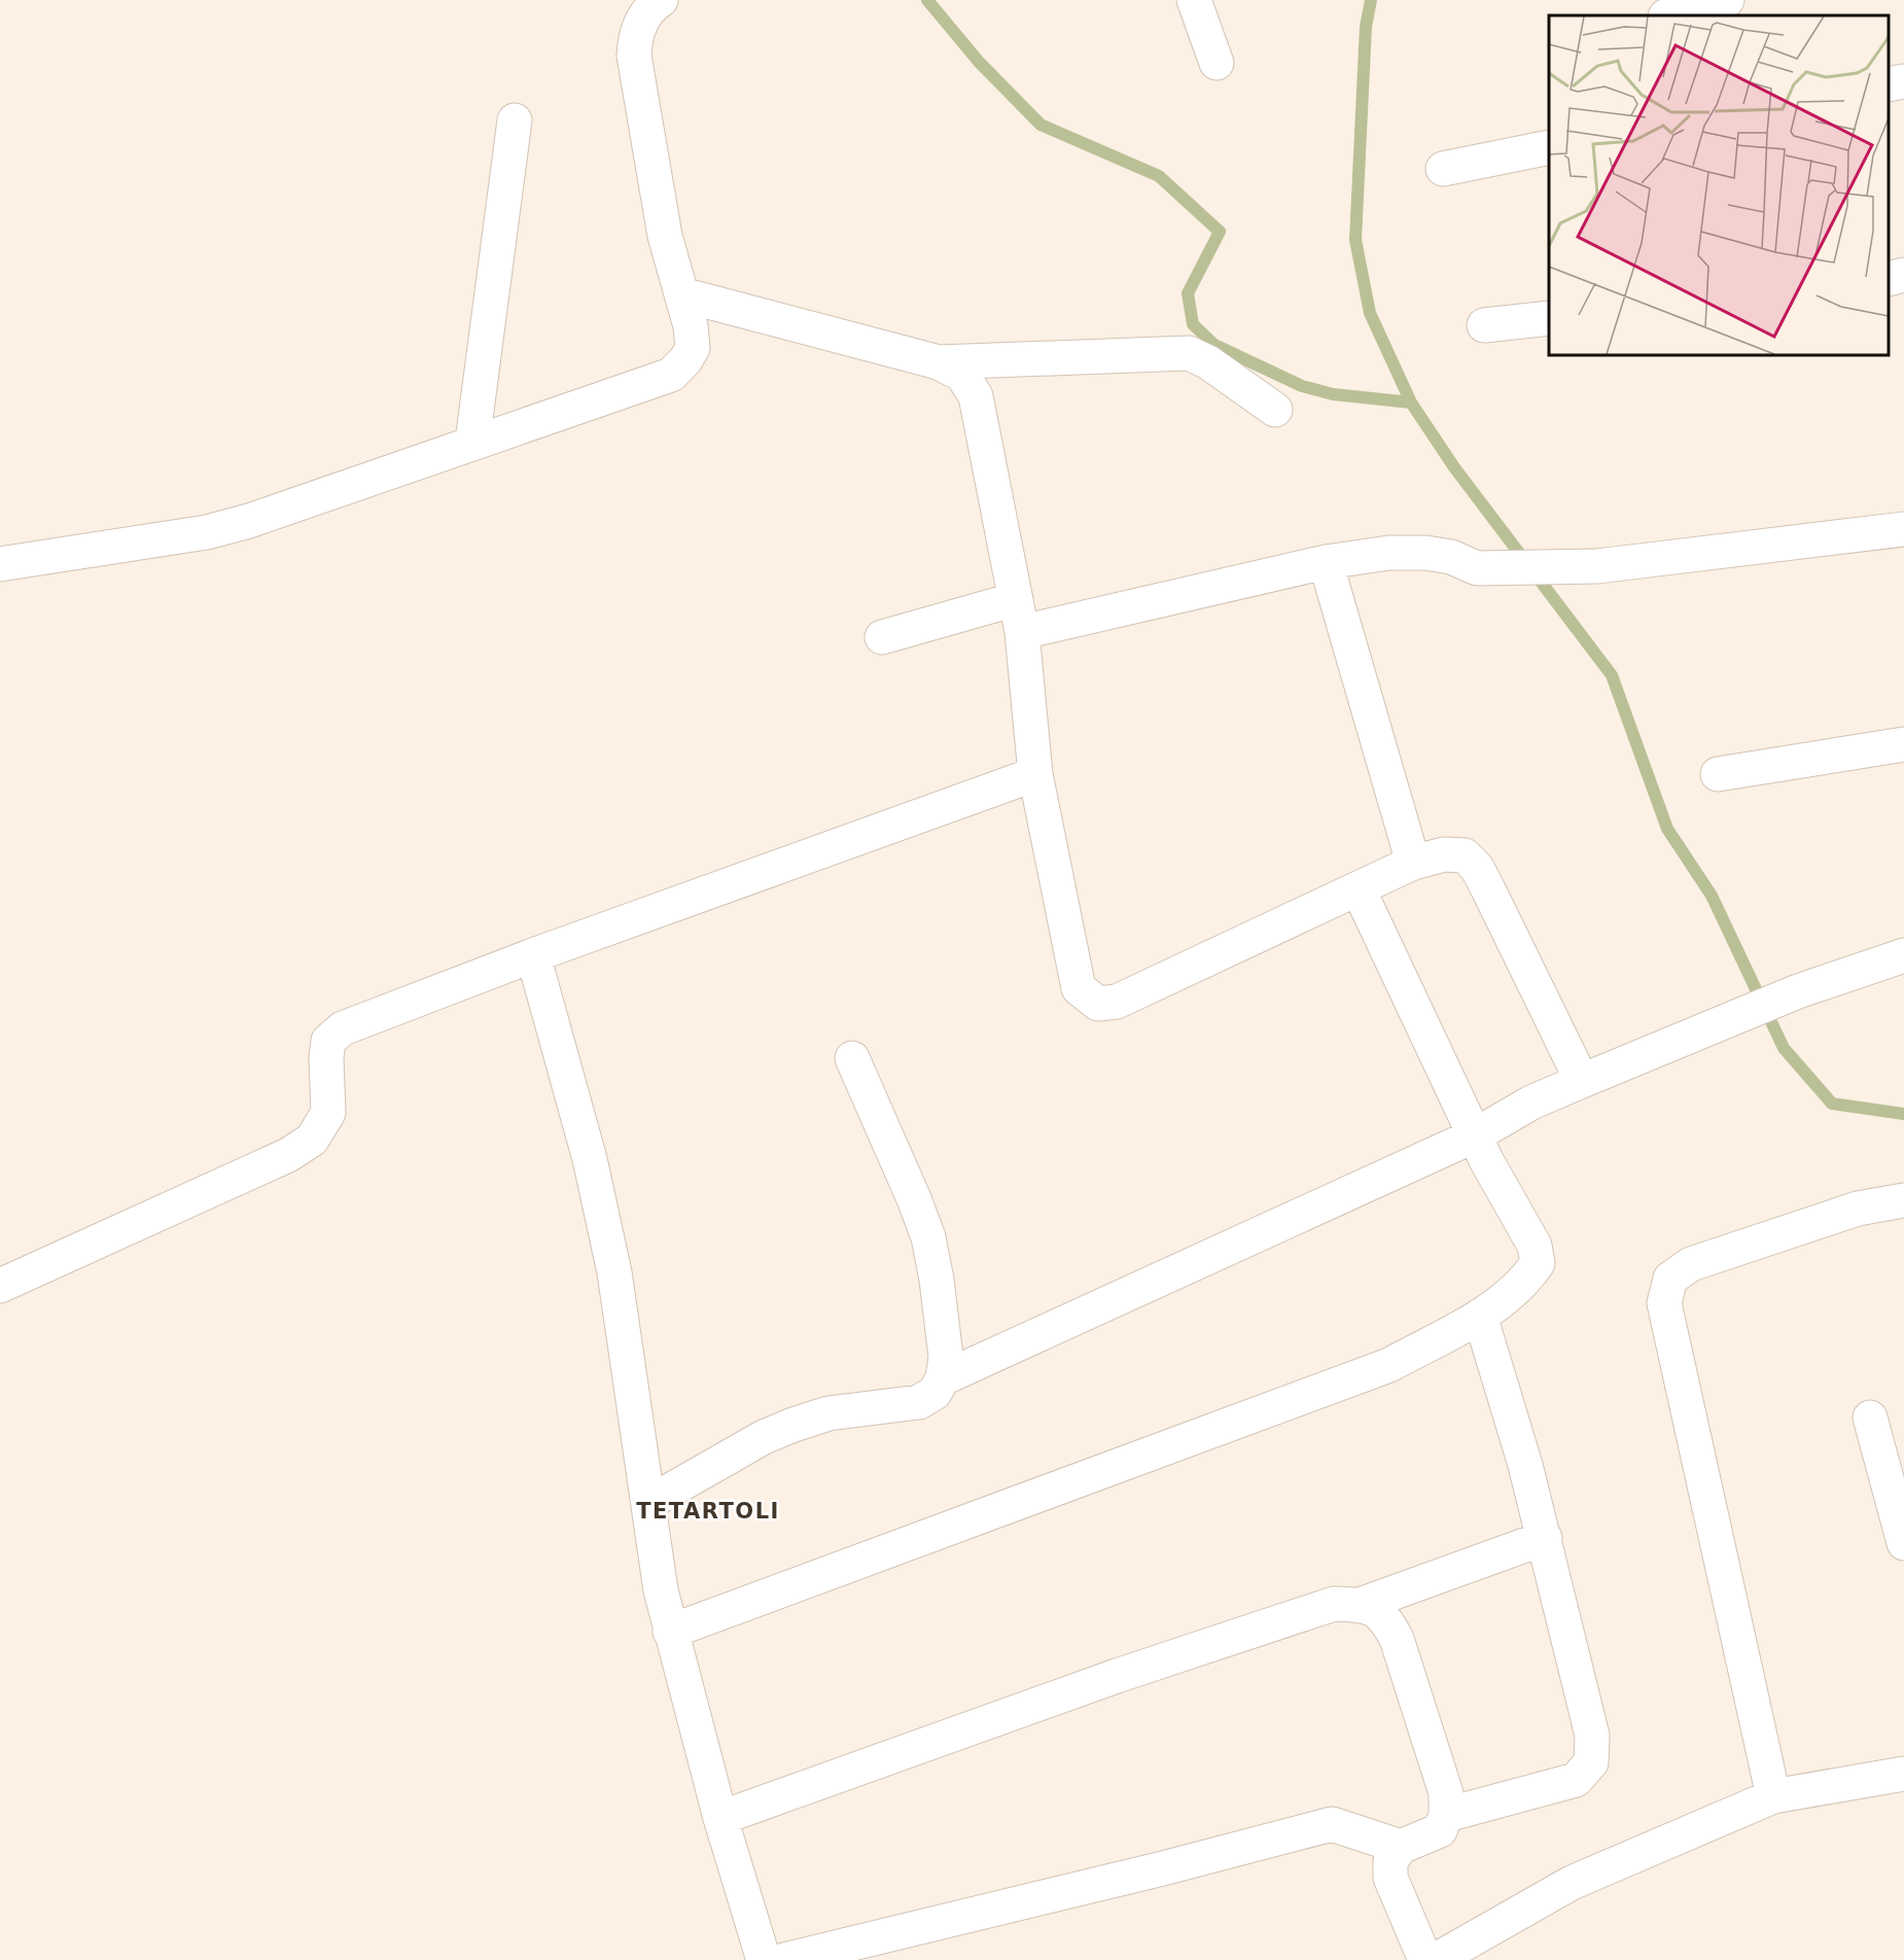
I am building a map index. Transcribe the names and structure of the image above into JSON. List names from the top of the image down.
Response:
{
  "districts": ["TETARTOLI"]
}
